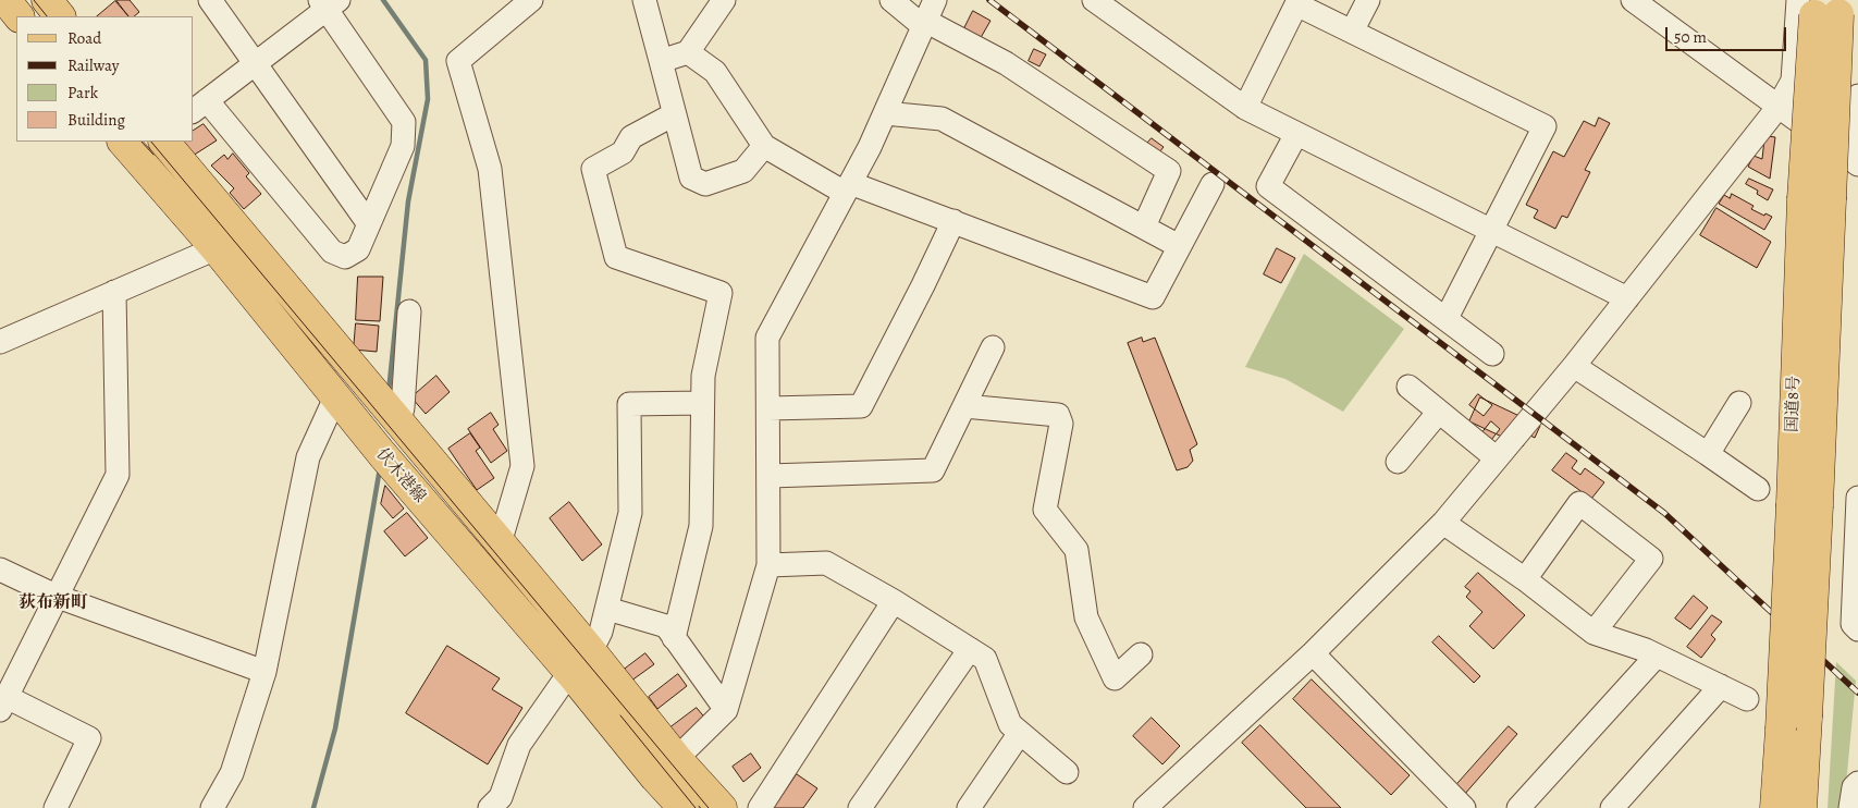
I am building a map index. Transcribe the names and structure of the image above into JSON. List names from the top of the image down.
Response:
{
  "streets": {
    "main road": ["国道8号", "伏木港線"]
  },
  "districts": ["荻布新町"],
  "legend": [
    "Road",
    "Railway",
    "Park",
    "Building"
  ],
  "scale_bar": "50 m"
}
